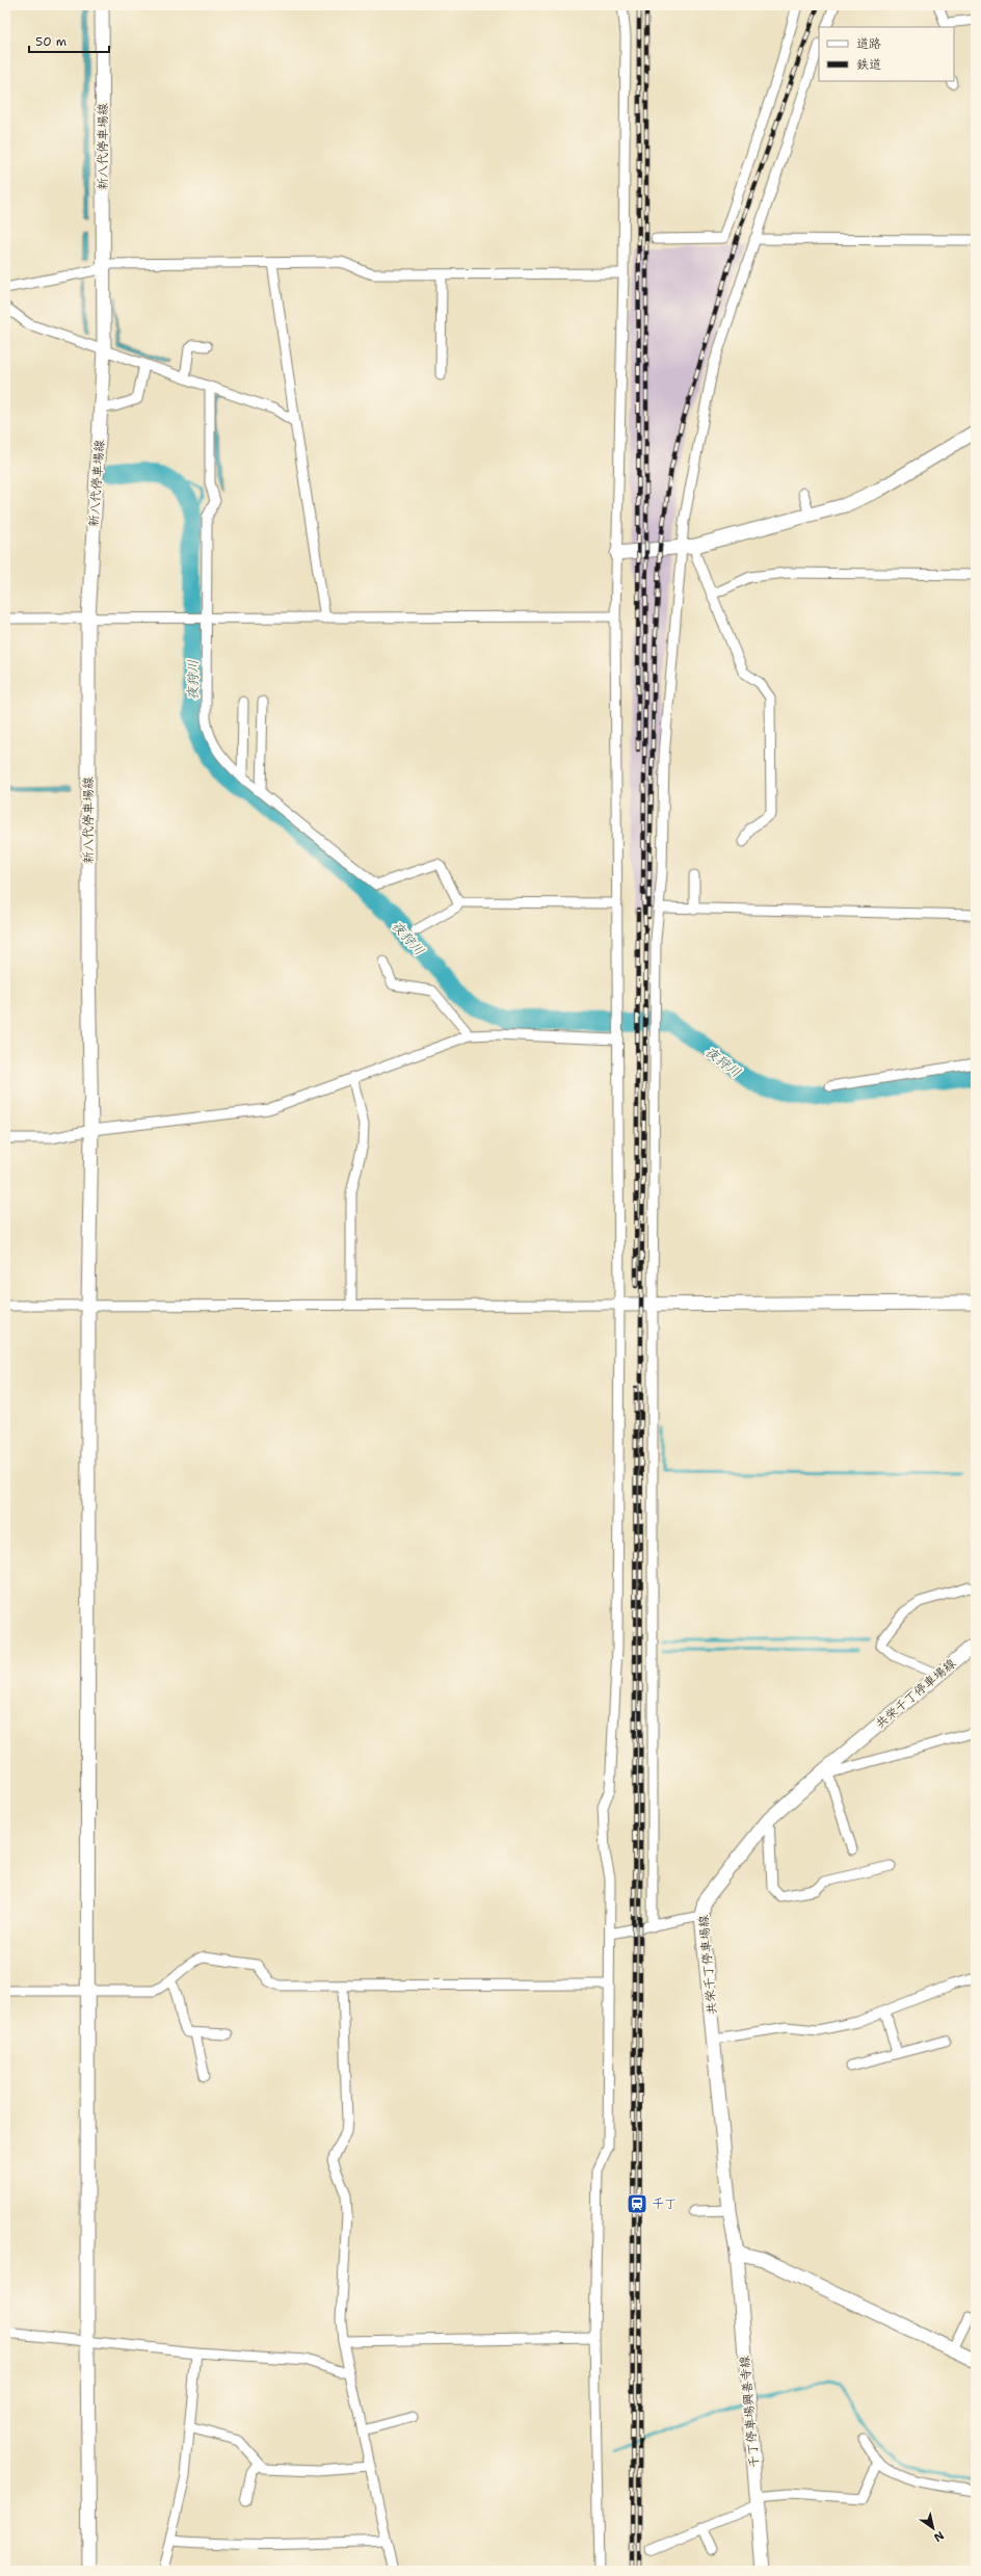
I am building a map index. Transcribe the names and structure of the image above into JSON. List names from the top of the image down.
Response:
{
  "streets": {
    "street": ["新八代停車場線", "共栄千丁停車場線", "千丁停車場興善寺線"]
  },
  "crossings": [
    ["共栄千丁停車場線", "千丁停車場興善寺線"]
  ],
  "water": ["夜狩川"],
  "places": {
    "station": ["千丁"]
  },
  "legend": ["道路", "鉄道"],
  "scale_bar": "50 m",
  "north": "bottom right"
}
